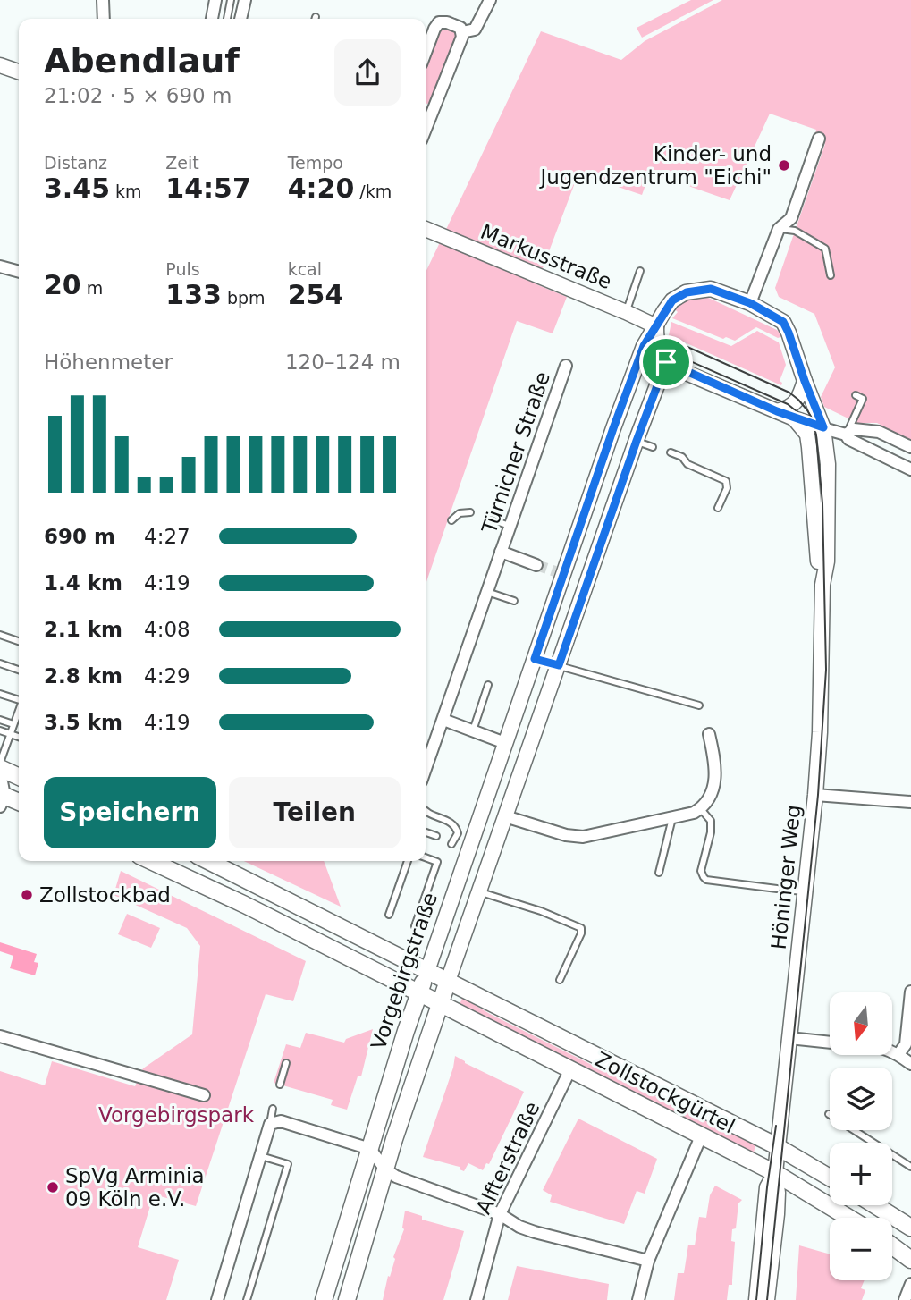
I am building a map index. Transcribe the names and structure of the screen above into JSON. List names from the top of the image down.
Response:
{
  "streets": {
    "main road": ["Vorgebirgstraße", "Zollstockgürtel"],
    "street": [
      "Markusstraße",
      "Türnicher Straße",
      "Höninger Weg",
      "Alfterstraße"
    ]
  },
  "crossings": [
    ["Markusstraße", "Vorgebirgstraße"],
    ["Höninger Weg", "Vorgebirgstraße"],
    ["Höninger Weg", "Zollstockgürtel"],
    ["Vorgebirgstraße", "Zollstockgürtel"],
    ["Zollstockgürtel", "Alfterstraße"]
  ],
  "parks": ["Vorgebirgspark"],
  "places": ["Kinder- und Jugendzentrum \"Eichi\"", "Zollstockbad", "SpVg Arminia 09 Köln e.V."],
  "north": "bottom",
  "page": {
    "heading": ["Abendlauf", "21:02 · 5 × 690 m"],
    "stats": [
      ["Distanz", "3.45 km"],
      ["Zeit", "14:57"],
      ["Tempo", "4:20 /km"],
      ["20 m"],
      ["Puls", "133 bpm"],
      ["kcal", "254"]
    ],
    "chart": ["Höhenmeter", "120–124 m"],
    "list": [
      {
        "name": "690 m",
        "note": "4:27"
      },
      {
        "name": "1.4 km",
        "note": "4:19"
      },
      {
        "name": "2.1 km",
        "note": "4:08"
      },
      {
        "name": "2.8 km",
        "note": "4:29"
      },
      {
        "name": "3.5 km",
        "note": "4:19"
      }
    ],
    "buttons": ["Speichern", "Teilen"],
    "map_buttons": ["+", "−"]
  }
}
